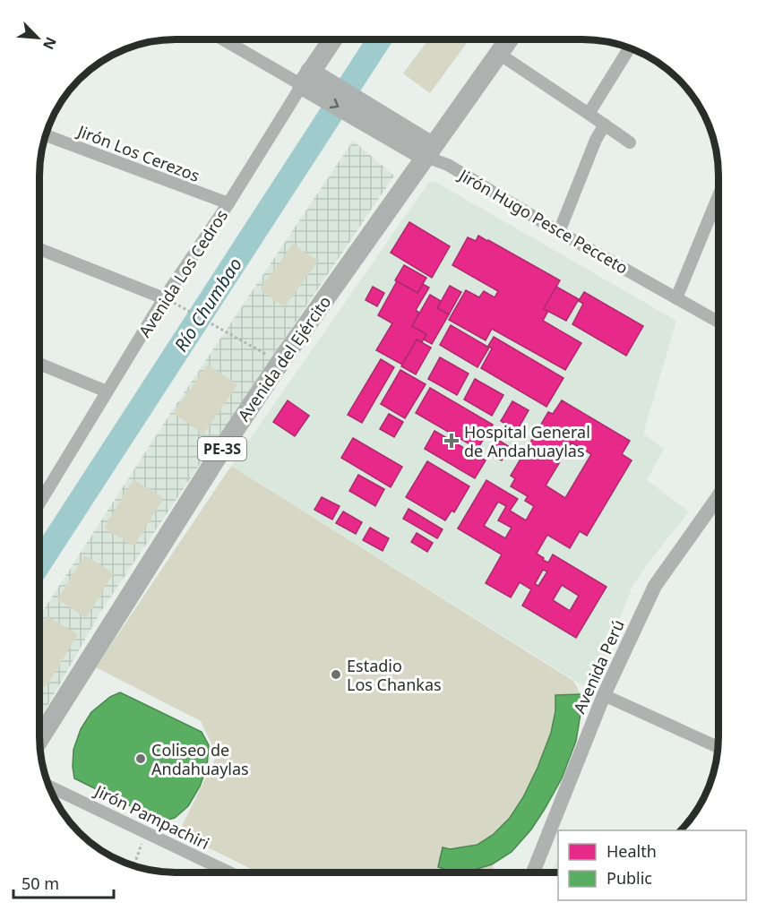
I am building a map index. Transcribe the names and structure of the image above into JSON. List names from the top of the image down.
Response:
{
  "streets": {
    "highway": [
      "Jirón Hugo Pesce Pecceto",
      "Avenida Los Cedros",
      "Avenida del Ejército",
      "PE-3S"
    ],
    "street": ["Jirón Los Cerezos", "Avenida Perú", "Jirón Pampachiri"]
  },
  "crossings": [
    ["Jirón Los Cerezos", "Avenida Los Cedros"],
    ["Jirón Hugo Pesce Pecceto", "Avenida Los Cedros"],
    ["Jirón Hugo Pesce Pecceto", "Avenida del Ejército"]
  ],
  "water": ["Río Chumbao"],
  "places": {
    "health": ["Hospital General de Andahuaylas"],
    "other": ["Estadio Los Chankas", "Coliseo de Andahuaylas"]
  },
  "legend": ["Health", "Public"],
  "scale_bar": "50 m",
  "north": "bottom right"
}
